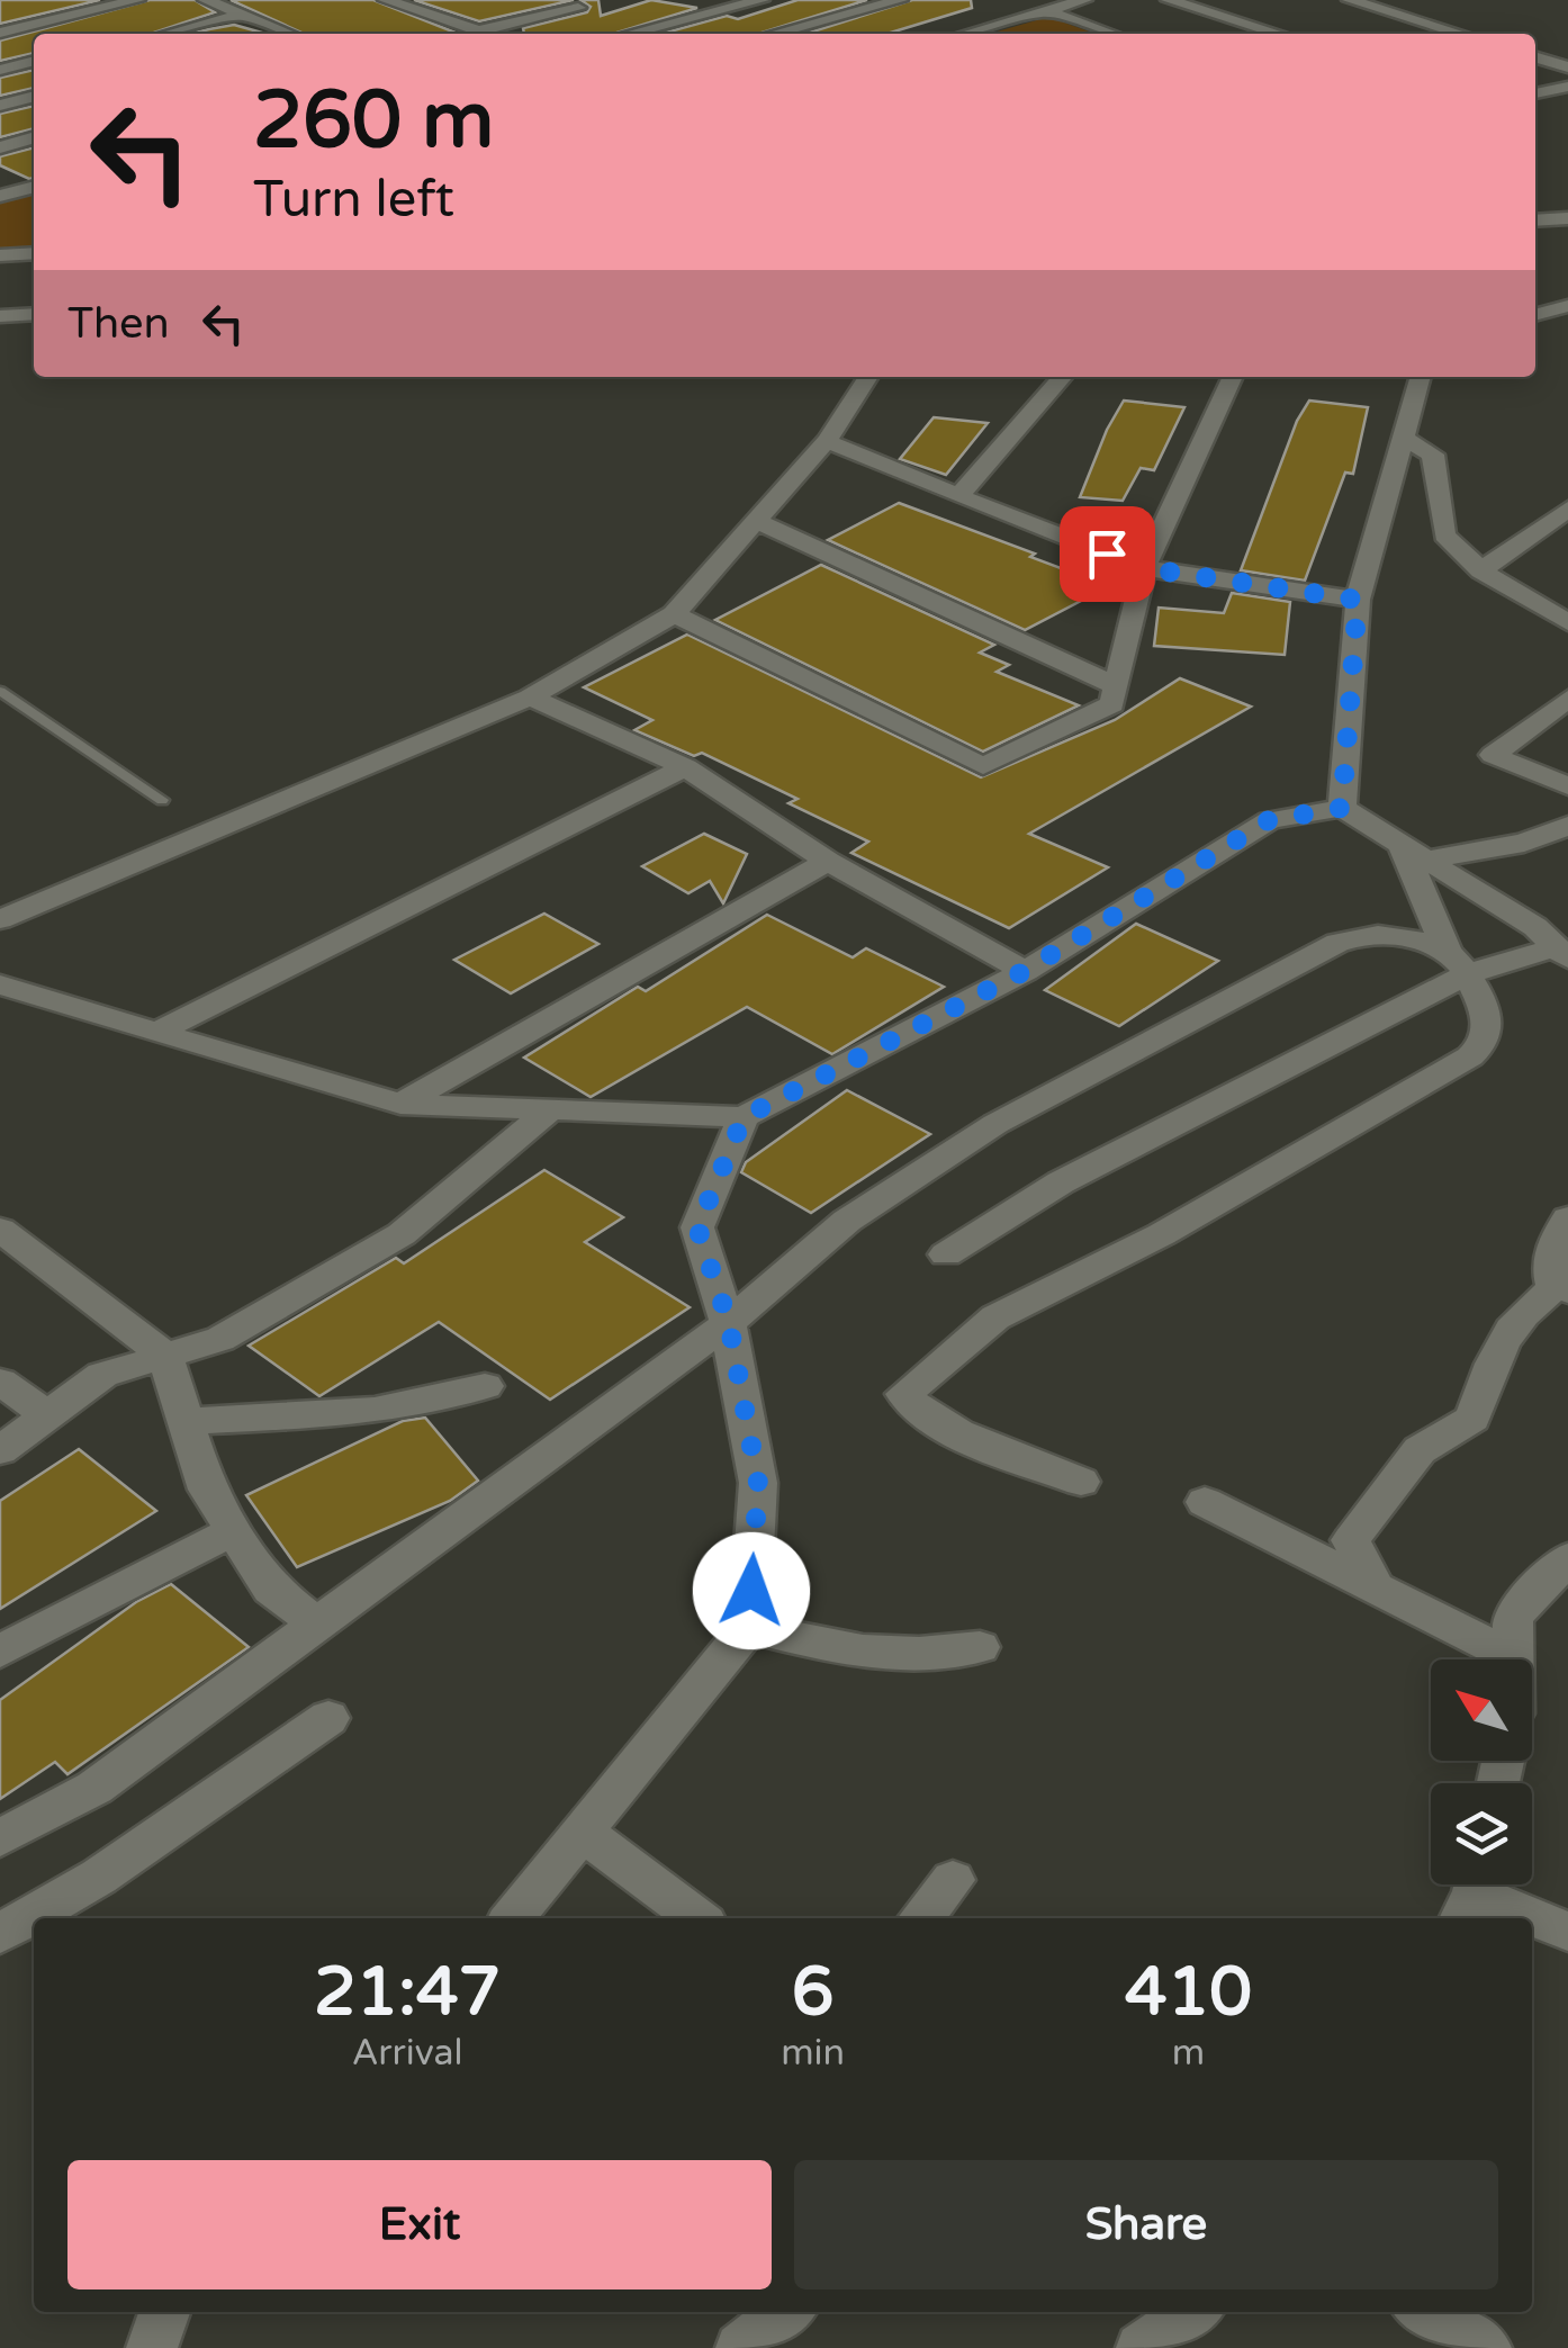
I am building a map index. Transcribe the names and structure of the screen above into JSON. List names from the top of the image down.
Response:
{
  "north": "top left",
  "page": {
    "turn": ["260 m", "Turn left"],
    "then": "Then",
    "eta": [
      "21:47",
      "Arrival",
      "6",
      "min",
      "410",
      "m"
    ],
    "buttons": ["Exit", "Share"]
  }
}
